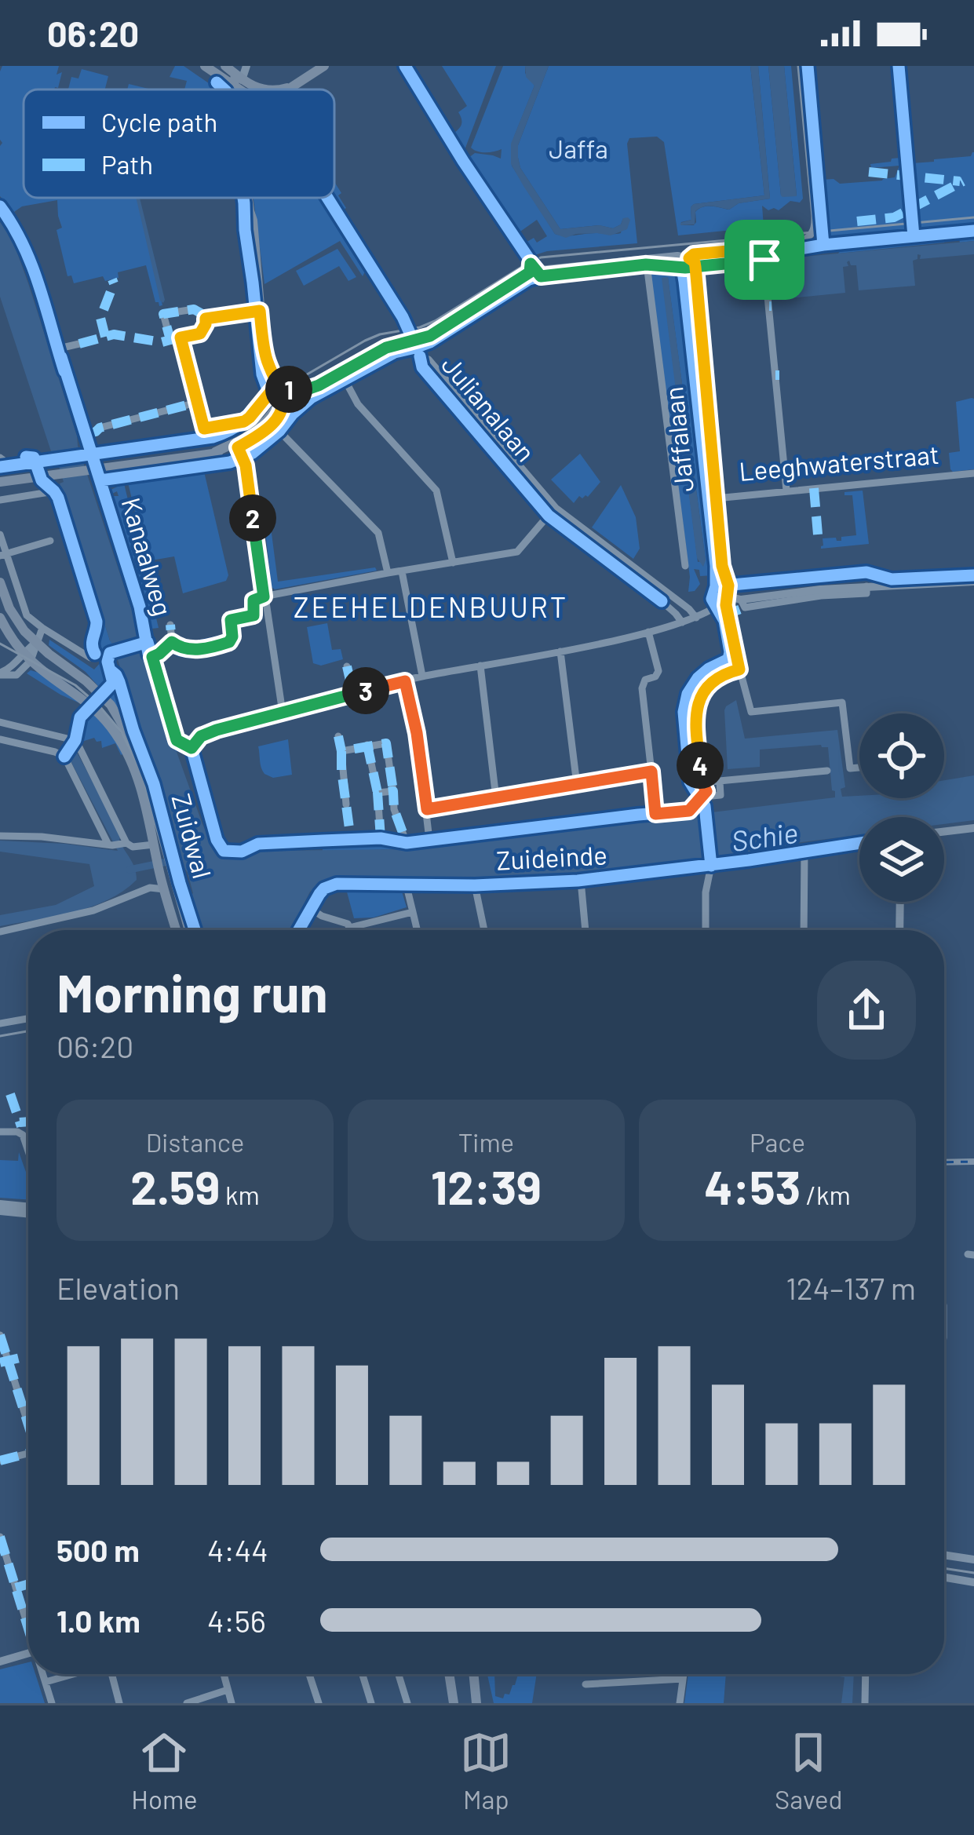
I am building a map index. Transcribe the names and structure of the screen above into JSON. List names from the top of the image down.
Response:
{
  "streets": {
    "main road": ["Zuidwal"],
    "street": [
      "Julianalaan",
      "Jaffalaan",
      "Leeghwaterstraat",
      "Kanaalweg",
      "Zuideinde"
    ]
  },
  "crossings": [
    ["Jaffalaan", "Leeghwaterstraat"]
  ],
  "districts": ["ZEEHELDENBUURT"],
  "water": ["Schie"],
  "parks": ["Jaffa"],
  "legend": ["Cycle path", "Path"],
  "page": {
    "status": "06:20",
    "pins": [
      "1",
      "2",
      "3",
      "4"
    ],
    "heading": ["Morning run", "06:20"],
    "stats": [
      ["Distance", "2.59 km"],
      ["Time", "12:39"],
      ["Pace", "4:53 /km"]
    ],
    "chart": ["Elevation", "124–137 m"],
    "list": [
      {
        "name": "500 m",
        "note": "4:44"
      },
      {
        "name": "1.0 km",
        "note": "4:56"
      }
    ],
    "tabs": ["Home", "Map", "Saved"]
  }
}
